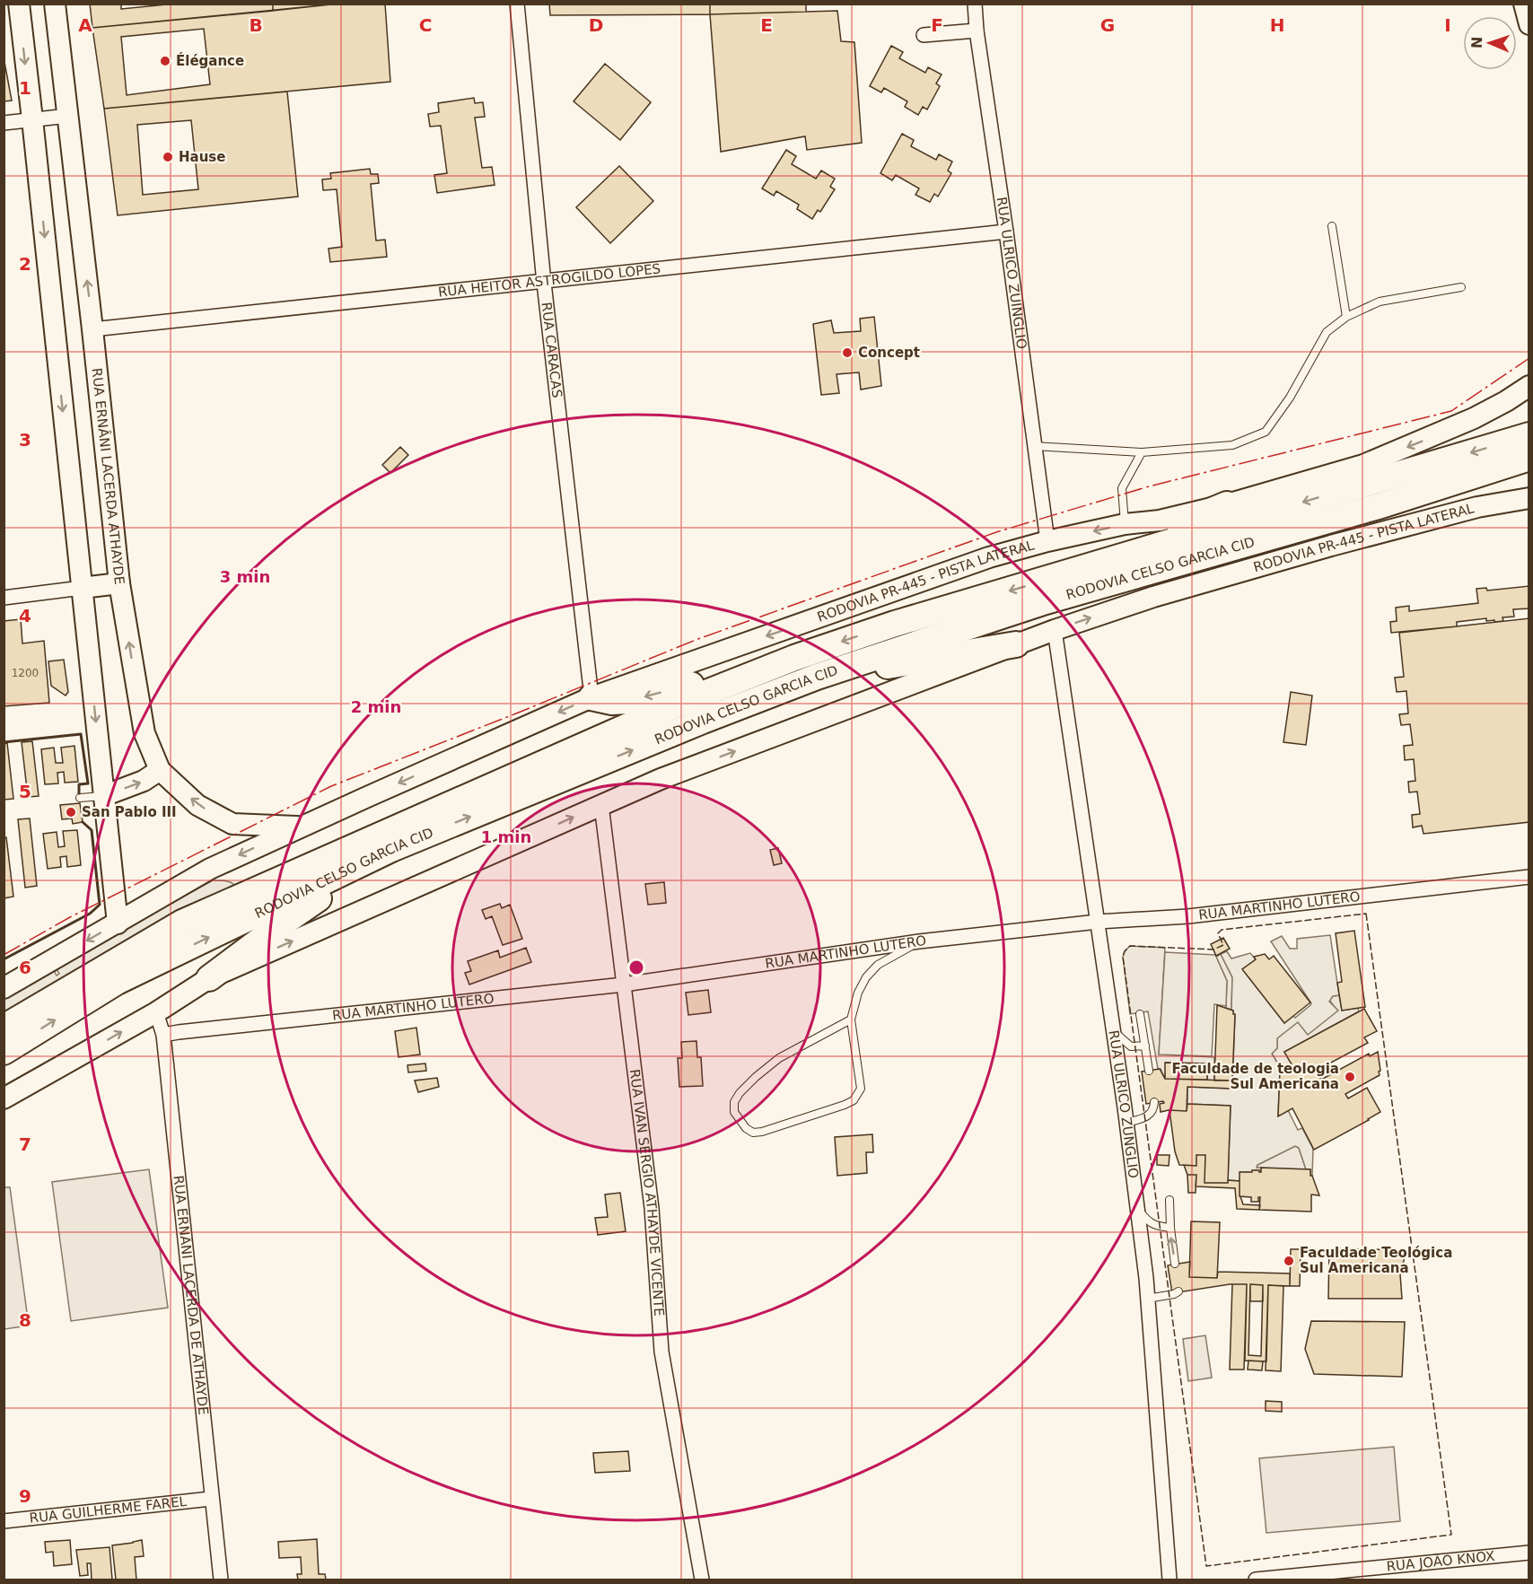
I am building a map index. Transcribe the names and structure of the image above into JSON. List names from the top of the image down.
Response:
{
  "streets": {
    "highway": ["RODOVIA CELSO GARCIA CID"],
    "street": [
      "RUA ULRICO ZUINGLIO",
      "RUA HEITOR ASTROGILDO LOPES",
      "RUA CARACAS",
      "RUA ERNÂNI LACERDA ATHAYDE",
      "RODOVIA PR-445 - PISTA LATERAL",
      "RUA MARTINHO LUTERO",
      "RUA ULRICO ZUNGLIO",
      "RUA IVAN SÉRGIO ATHAYDE VICENTE",
      "RUA ERNÂNI LACERDA DE ATHAYDE",
      "RUA GUILHERME FAREL",
      "RUA JOÃO KNOX"
    ]
  },
  "crossings": [
    ["RUA ULRICO ZUINGLIO", "RUA HEITOR ASTROGILDO LOPES"],
    ["RUA ULRICO ZUINGLIO", "RODOVIA PR-445 - PISTA LATERAL"],
    ["RUA HEITOR ASTROGILDO LOPES", "RUA CARACAS"],
    ["RUA HEITOR ASTROGILDO LOPES", "RUA ERNÂNI LACERDA ATHAYDE"],
    ["RUA CARACAS", "RODOVIA PR-445 - PISTA LATERAL"],
    ["RODOVIA PR-445 - PISTA LATERAL", "RUA ULRICO ZUNGLIO"],
    ["RUA MARTINHO LUTERO", "RUA ULRICO ZUNGLIO"],
    ["RUA MARTINHO LUTERO", "RUA IVAN SÉRGIO ATHAYDE VICENTE"],
    ["RUA MARTINHO LUTERO", "RUA ERNÂNI LACERDA DE ATHAYDE"],
    ["RUA ERNÂNI LACERDA DE ATHAYDE", "RUA GUILHERME FAREL"]
  ],
  "places": [
    "Élégance",
    "Hause",
    "Concept",
    "San Pablo III",
    "Faculdade de teologia Sul Americana",
    "Faculdade Teológica Sul Americana"
  ],
  "house_numbers": ["1200"],
  "north": "left",
  "grid": {
    "columns": [
      "A",
      "B",
      "C",
      "D",
      "E",
      "F",
      "G",
      "H",
      "I"
    ],
    "rows": [
      "1",
      "2",
      "3",
      "4",
      "5",
      "6",
      "7",
      "8",
      "9"
    ]
  },
  "rings": ["3 min", "2 min", "1 min"]
}
